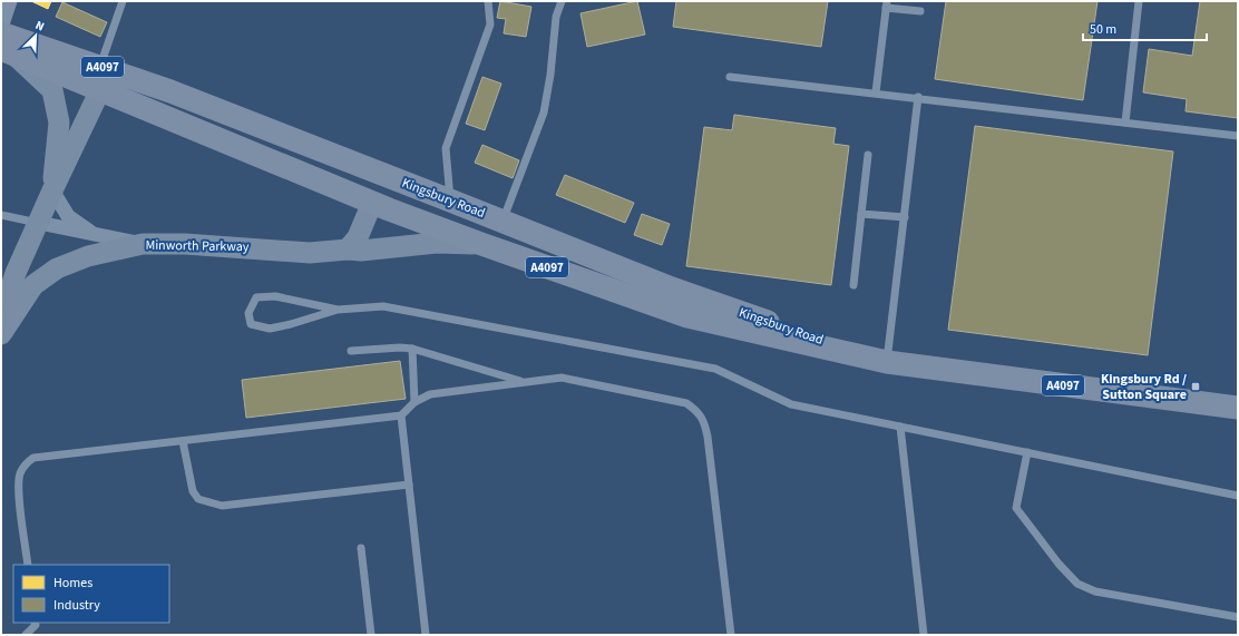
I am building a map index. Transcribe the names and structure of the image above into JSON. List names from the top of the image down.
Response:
{
  "streets": {
    "main road": ["A4097", "Kingsbury Road"],
    "street": ["Minworth Parkway"]
  },
  "crossings": [
    ["Kingsbury Road", "Minworth Parkway"]
  ],
  "places": {
    "transit": ["Kingsbury Rd / Sutton Square"]
  },
  "legend": ["Homes", "Industry"],
  "scale_bar": "50 m",
  "north": "top right"
}
